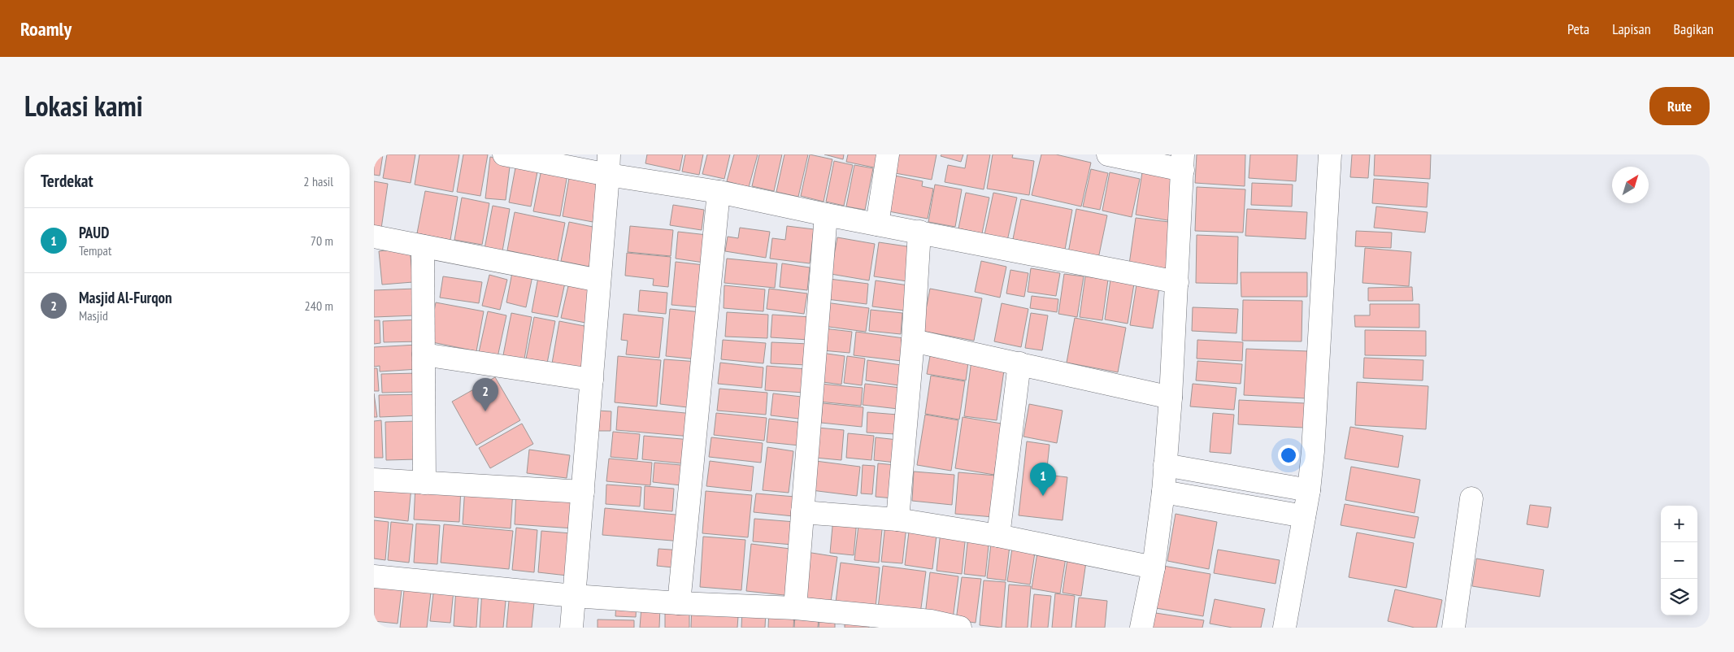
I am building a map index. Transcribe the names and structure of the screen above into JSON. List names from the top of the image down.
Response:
{
  "north": "top right",
  "page": {
    "header": "Roamly",
    "nav": ["Peta", "Lapisan", "Bagikan"],
    "title": "Lokasi kami",
    "buttons": "Rute",
    "heading": ["Terdekat", "2 hasil"],
    "list": [
      {
        "mark": "1",
        "name": "PAUD",
        "note": "Tempat",
        "value": "70 m"
      },
      {
        "mark": "2",
        "name": "Masjid Al-Furqon",
        "note": "Masjid",
        "value": "240 m"
      }
    ],
    "pins": ["2", "1"],
    "map_buttons": ["+", "−"]
  }
}
